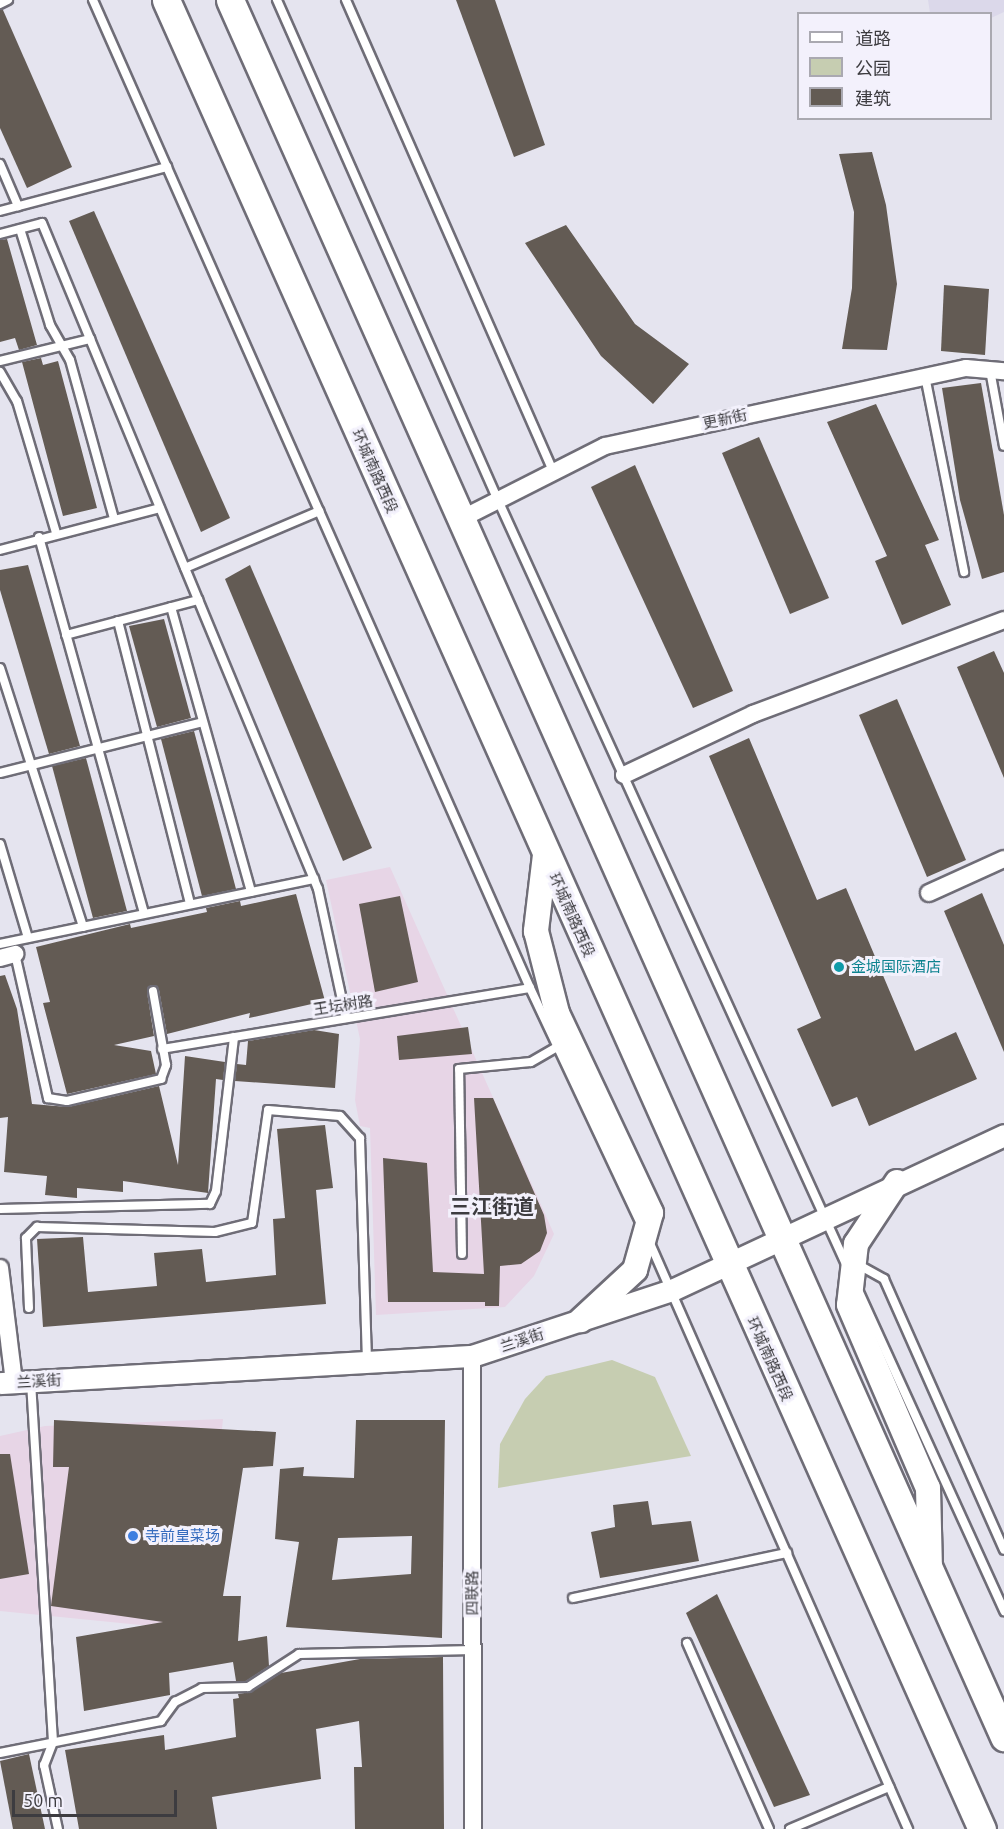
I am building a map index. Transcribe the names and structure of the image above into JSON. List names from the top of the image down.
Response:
{
  "streets": {
    "main road": ["环城南路西段"],
    "street": ["更新街", "兰溪街", "四联路"],
    "lane": ["王坛树路"]
  },
  "crossings": [
    ["环城南路西段", "兰溪街"],
    ["兰溪街", "四联路"]
  ],
  "districts": ["三江街道"],
  "places": ["金城国际酒店", "寺前皇菜场"],
  "legend": ["道路", "公园", "建筑"],
  "scale_bar": "50 m"
}
